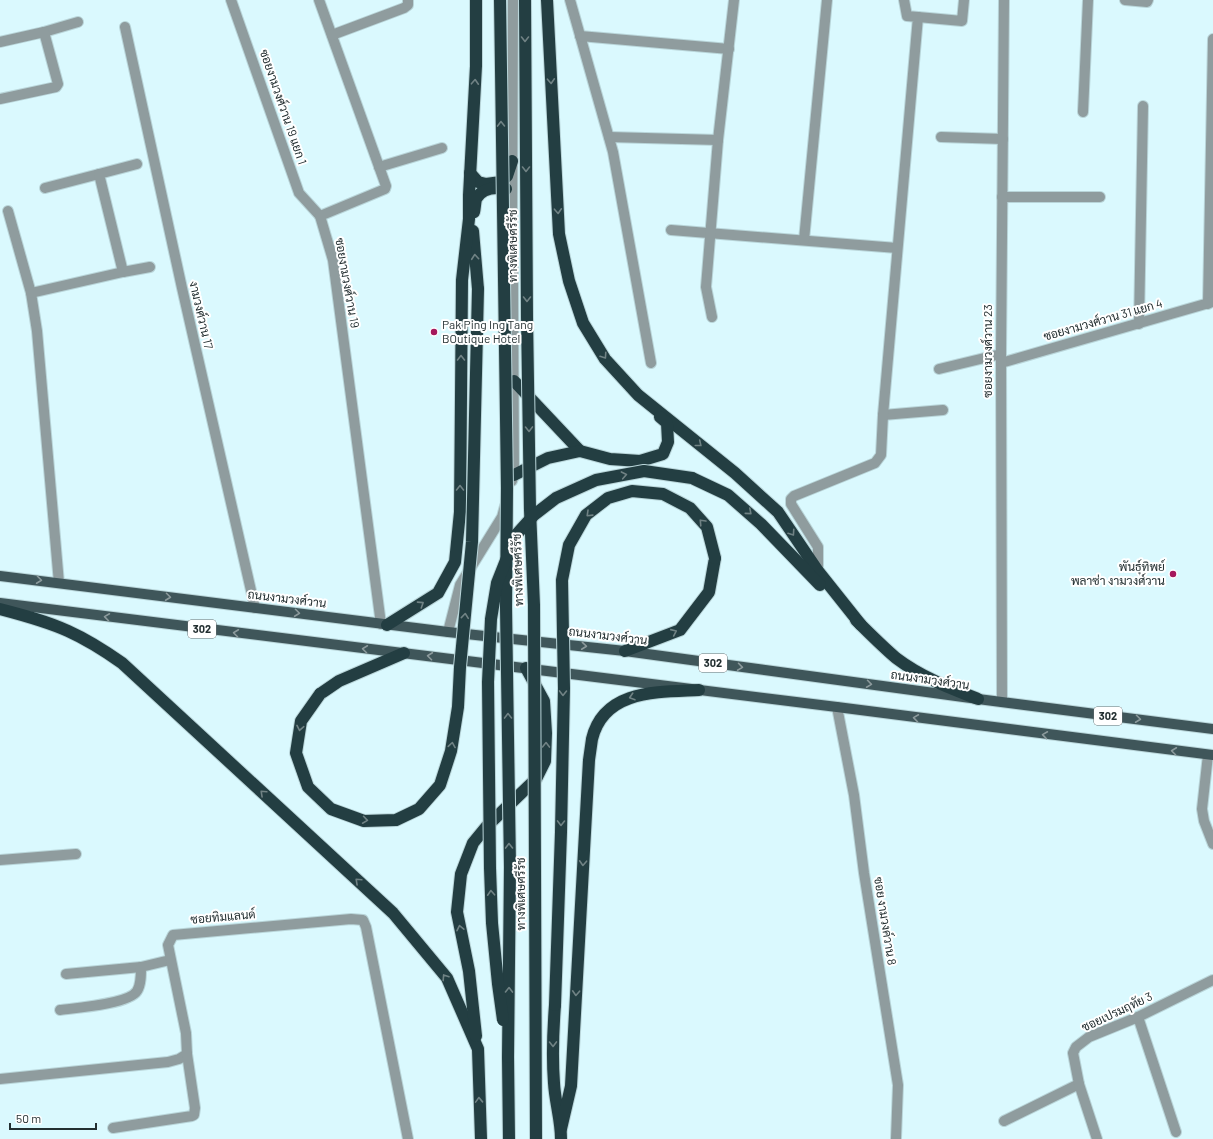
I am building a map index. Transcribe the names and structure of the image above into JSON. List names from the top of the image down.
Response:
{
  "streets": {
    "highway": ["ทางพิเศษศรีรัช"],
    "main road": ["ถนนงามวงศ์วาน", "302"],
    "street": [
      "ซอยงามวงศ์วาน 19 แยก 1",
      "ซอยงามวงศ์วาน 19",
      "งามวงศ์วาน 17",
      "ซอยงามวงศ์วาน 31 แยก 4",
      "ซอยงามวงศ์วาน 23",
      "ซอยทิมแลนด์",
      "ซอย งามวงค์วาน 8",
      "ซอยเปรมฤทัย 3"
    ]
  },
  "crossings": [
    ["ซอยงามวงศ์วาน 19 แยก 1", "ซอยงามวงศ์วาน 19"],
    ["ซอยงามวงศ์วาน 19", "ถนนงามวงศ์วาน"],
    ["งามวงศ์วาน 17", "ถนนงามวงศ์วาน"],
    ["ซอยงามวงศ์วาน 31 แยก 4", "ซอยงามวงศ์วาน 23"],
    ["ซอยงามวงศ์วาน 23", "ถนนงามวงศ์วาน"],
    ["302", "ซอย งามวงค์วาน 8"]
  ],
  "places": ["Pak Ping Ing Tang BOutique Hotel", "พันธุ์ทิพย์ พลาซ่า งามวงศ์วาน"],
  "scale_bar": "50 m"
}
